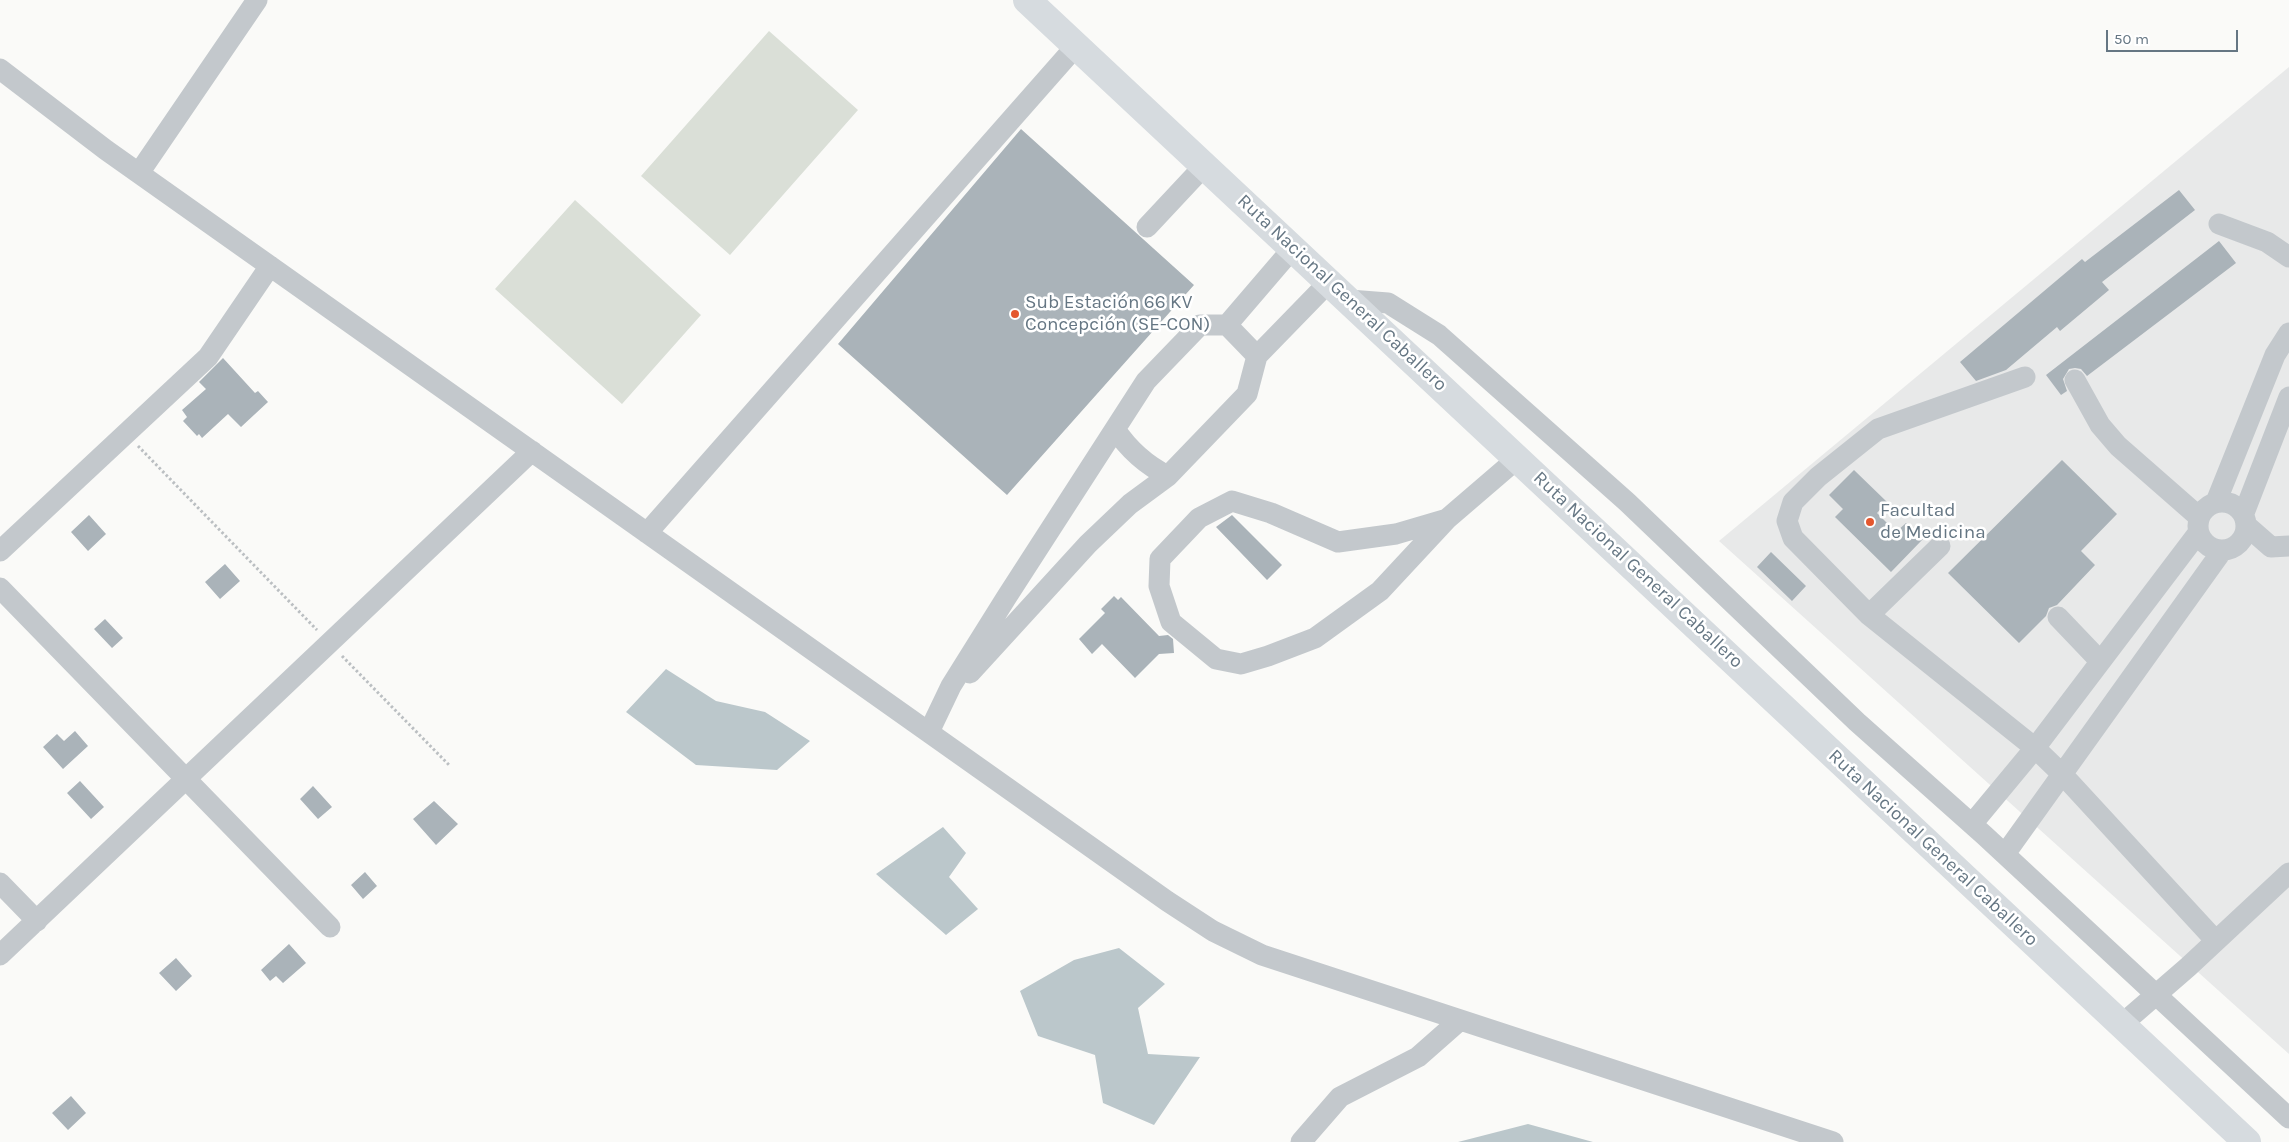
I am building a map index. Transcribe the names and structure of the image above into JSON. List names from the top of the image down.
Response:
{
  "streets": {
    "highway": ["Ruta Nacional General Caballero"]
  },
  "places": ["Sub Estación 66 KV Concepción (SE-CON)", "Facultad de Medicina"],
  "scale_bar": "50 m"
}
